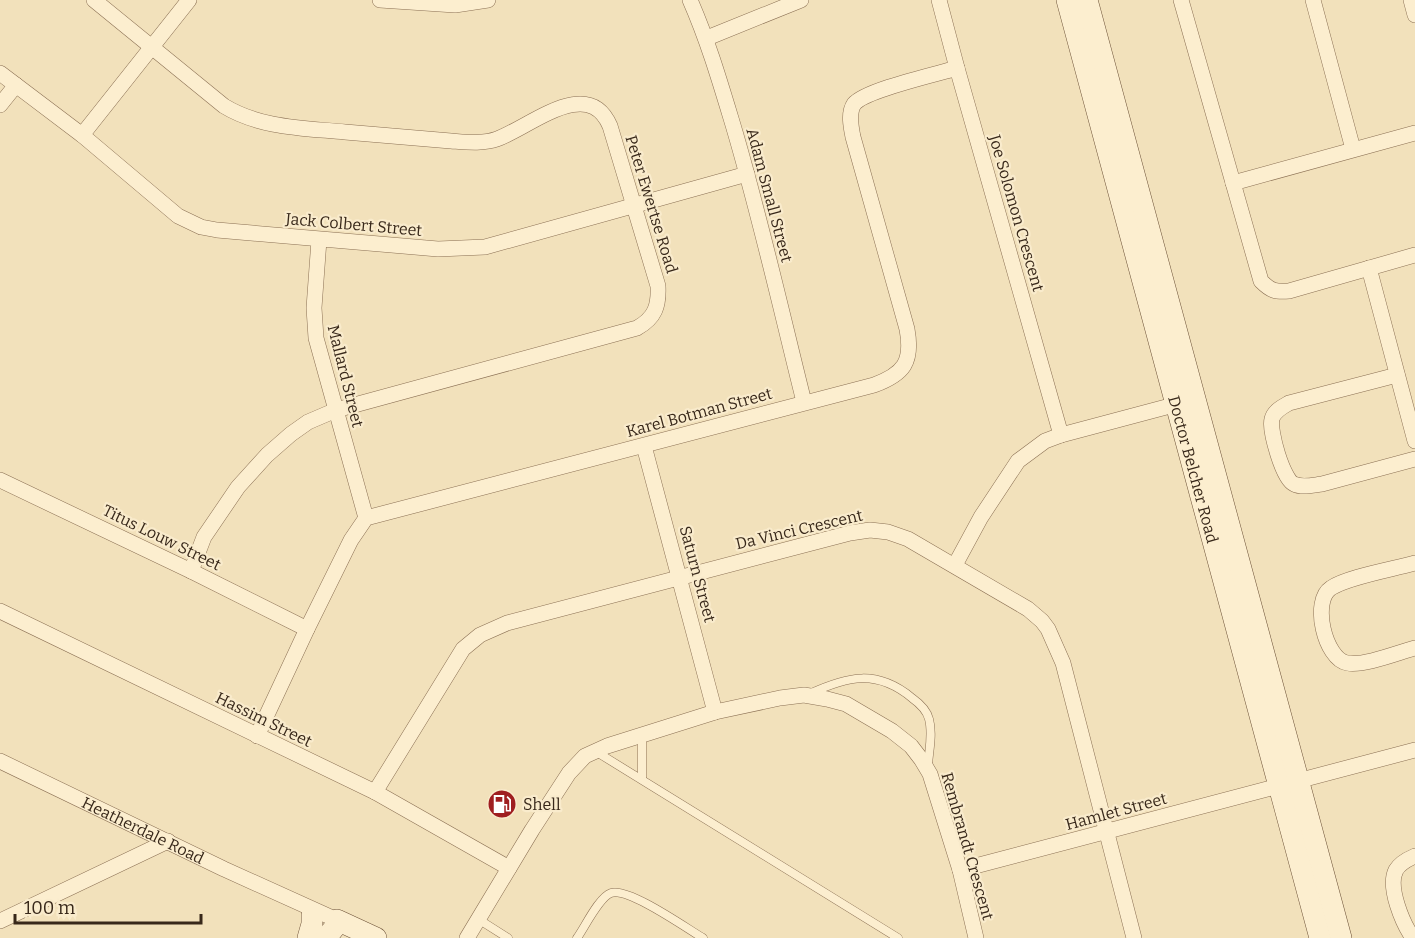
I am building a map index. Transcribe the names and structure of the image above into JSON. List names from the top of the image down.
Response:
{
  "streets": {
    "main road": ["Doctor Belcher Road", "Heatherdale Road"],
    "street": [
      "Adam Small Street",
      "Peter Ewertse Road",
      "Joe Solomon Crescent",
      "Jack Colbert Street",
      "Mallard Street",
      "Karel Botman Street",
      "Da Vinci Crescent",
      "Titus Louw Street",
      "Saturn Street",
      "Hassim Street",
      "Hamlet Street",
      "Rembrandt Crescent"
    ]
  },
  "crossings": [
    ["Adam Small Street", "Jack Colbert Street"],
    ["Adam Small Street", "Karel Botman Street"],
    ["Peter Ewertse Road", "Jack Colbert Street"],
    ["Peter Ewertse Road", "Mallard Street"],
    ["Peter Ewertse Road", "Titus Louw Street"],
    ["Joe Solomon Crescent", "Karel Botman Street"],
    ["Jack Colbert Street", "Mallard Street"],
    ["Mallard Street", "Karel Botman Street"],
    ["Karel Botman Street", "Saturn Street"],
    ["Doctor Belcher Road", "Hamlet Street"],
    ["Da Vinci Crescent", "Saturn Street"],
    ["Da Vinci Crescent", "Hassim Street"],
    ["Da Vinci Crescent", "Hamlet Street"],
    ["Saturn Street", "Rembrandt Crescent"],
    ["Hassim Street", "Rembrandt Crescent"],
    ["Hamlet Street", "Rembrandt Crescent"]
  ],
  "places": {
    "fuel station": ["Shell"]
  },
  "scale_bar": "100 m"
}
